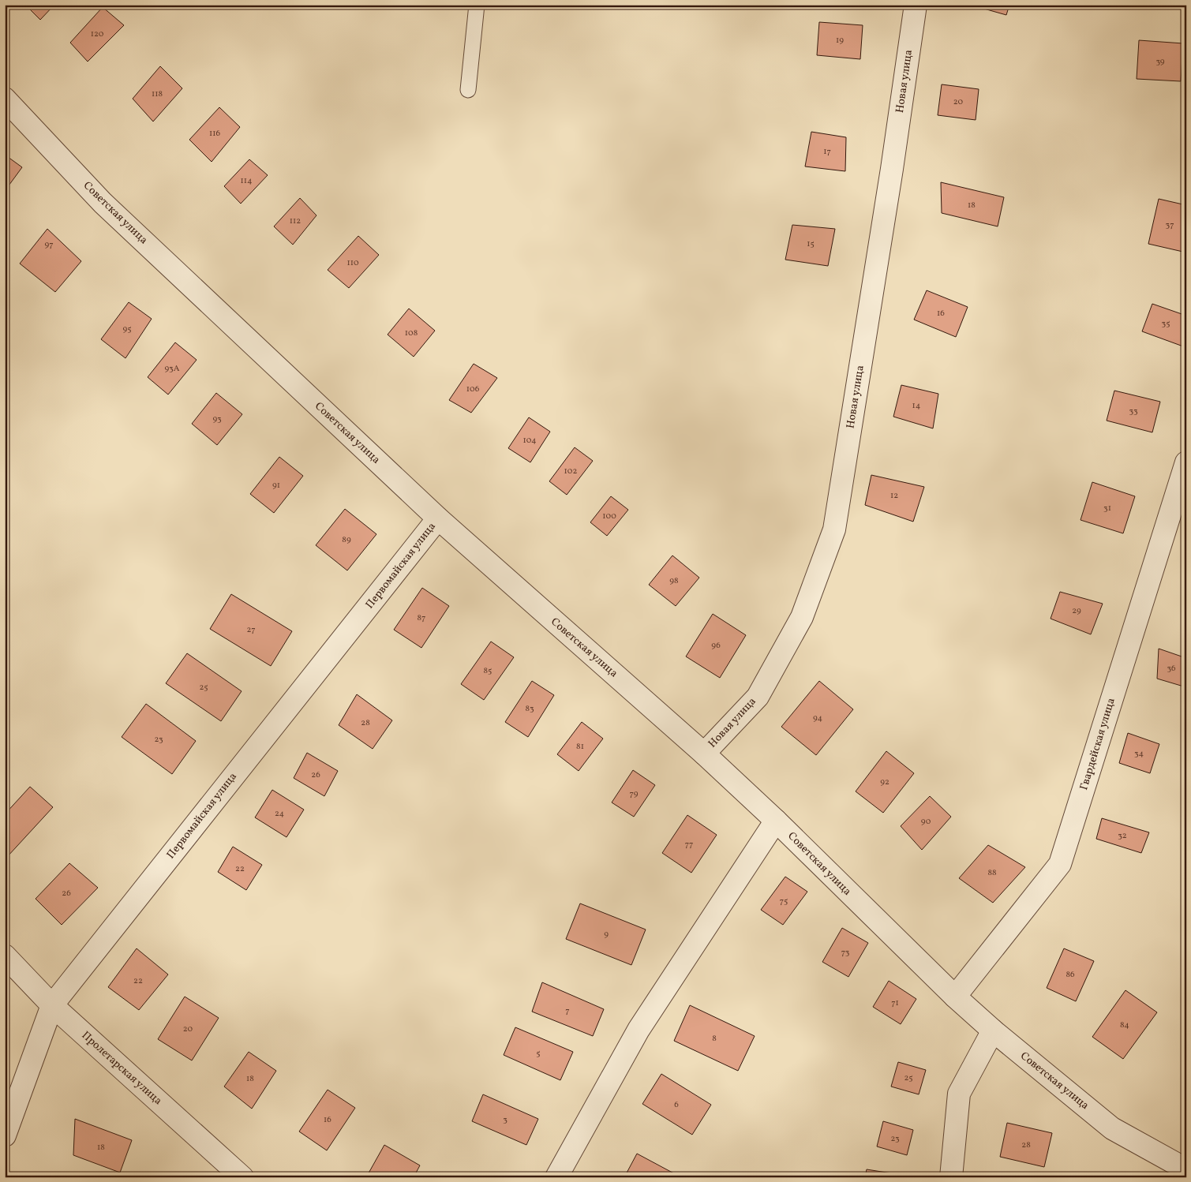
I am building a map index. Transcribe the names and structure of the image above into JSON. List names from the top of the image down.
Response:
{
  "streets": {
    "street": [
      "Новая улица",
      "Советская улица",
      "Первомайская улица",
      "Гвардейская улица",
      "Пролетарская улица"
    ]
  },
  "crossings": [
    ["Новая улица", "Советская улица"],
    ["Советская улица", "Первомайская улица"],
    ["Советская улица", "Гвардейская улица"],
    ["Первомайская улица", "Пролетарская улица"]
  ],
  "house_numbers": [
    "120",
    "19",
    "39",
    "118",
    "20",
    "116",
    "17",
    "114",
    "18",
    "112",
    "37",
    "15",
    "97",
    "110",
    "16",
    "35",
    "95",
    "108",
    "93А",
    "106",
    "14",
    "33",
    "93",
    "104",
    "102",
    "91",
    "12",
    "31",
    "100",
    "89",
    "98",
    "29",
    "87",
    "27",
    "96",
    "36",
    "85",
    "25",
    "83",
    "94",
    "28",
    "23",
    "81",
    "34",
    "26",
    "92",
    "79",
    "24",
    "90",
    "32",
    "77",
    "22",
    "88",
    "26",
    "75",
    "9",
    "73",
    "86",
    "22",
    "71",
    "7",
    "84",
    "20",
    "8",
    "5",
    "25",
    "18",
    "6",
    "16",
    "3",
    "23",
    "28",
    "18"
  ]
}
